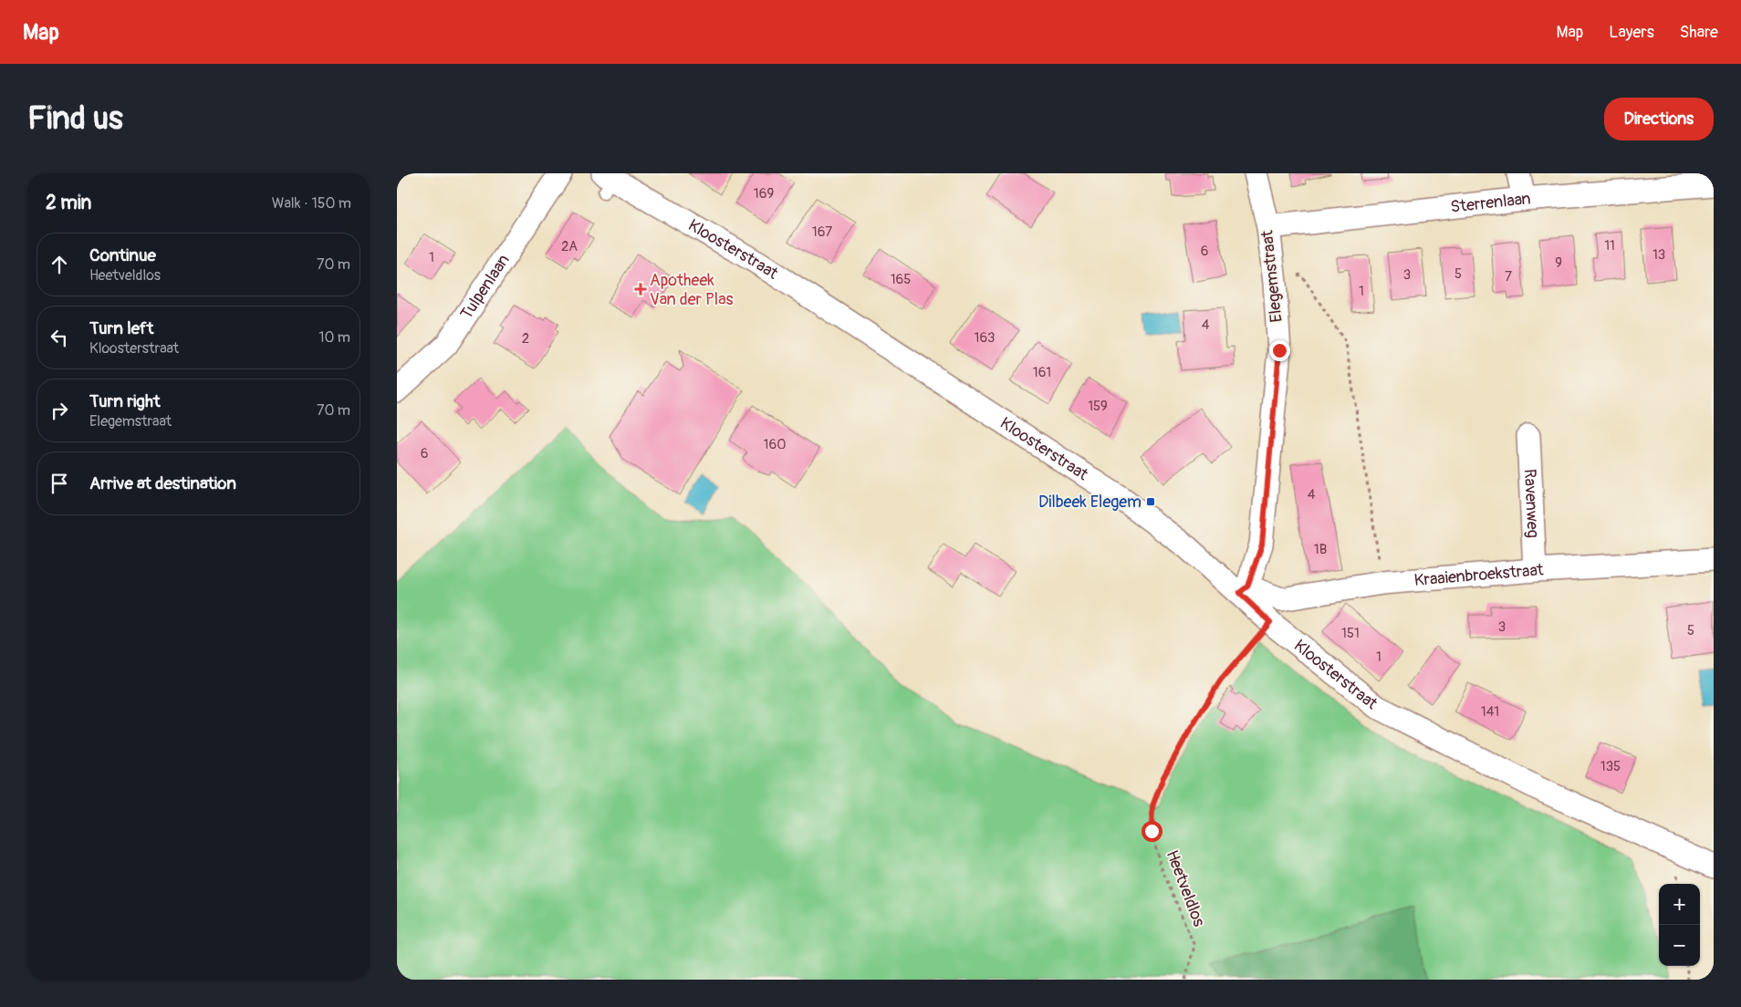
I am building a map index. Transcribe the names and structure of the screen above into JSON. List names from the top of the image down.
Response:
{
  "streets": {
    "street": [
      "Sterrenlaan",
      "Kloosterstraat",
      "Elegemstraat",
      "Tulpenlaan",
      "Ravenweg",
      "Kraaienbroekstraat"
    ],
    "path": ["Heetveldlos"]
  },
  "crossings": [
    ["Sterrenlaan", "Elegemstraat"],
    ["Kloosterstraat", "Elegemstraat"],
    ["Kloosterstraat", "Kraaienbroekstraat"],
    ["Kloosterstraat", "Heetveldlos"],
    ["Elegemstraat", "Kraaienbroekstraat"],
    ["Ravenweg", "Kraaienbroekstraat"]
  ],
  "places": {
    "health": ["Apotheek Van der Plas"],
    "transit": ["Dilbeek Elegem"]
  },
  "house_numbers": [
    "169",
    "167",
    "11",
    "2A",
    "6",
    "13",
    "1",
    "9",
    "5",
    "3",
    "7",
    "165",
    "1",
    "4",
    "163",
    "2",
    "161",
    "159",
    "160",
    "6",
    "4",
    "1B",
    "3",
    "5",
    "151",
    "1",
    "141",
    "135"
  ],
  "page": {
    "header": "Map",
    "nav": ["Map", "Layers", "Share"],
    "buttons": "Directions",
    "title": "Find us",
    "heading": ["2 min", "Walk · 150 m"],
    "list": [
      ["Continue", "Heetveldlos", "70 m"],
      ["Turn left", "Kloosterstraat", "10 m"],
      ["Turn right", "Elegemstraat", "70 m"],
      "Arrive at destination"
    ],
    "map_buttons": ["+", "−"]
  }
}
